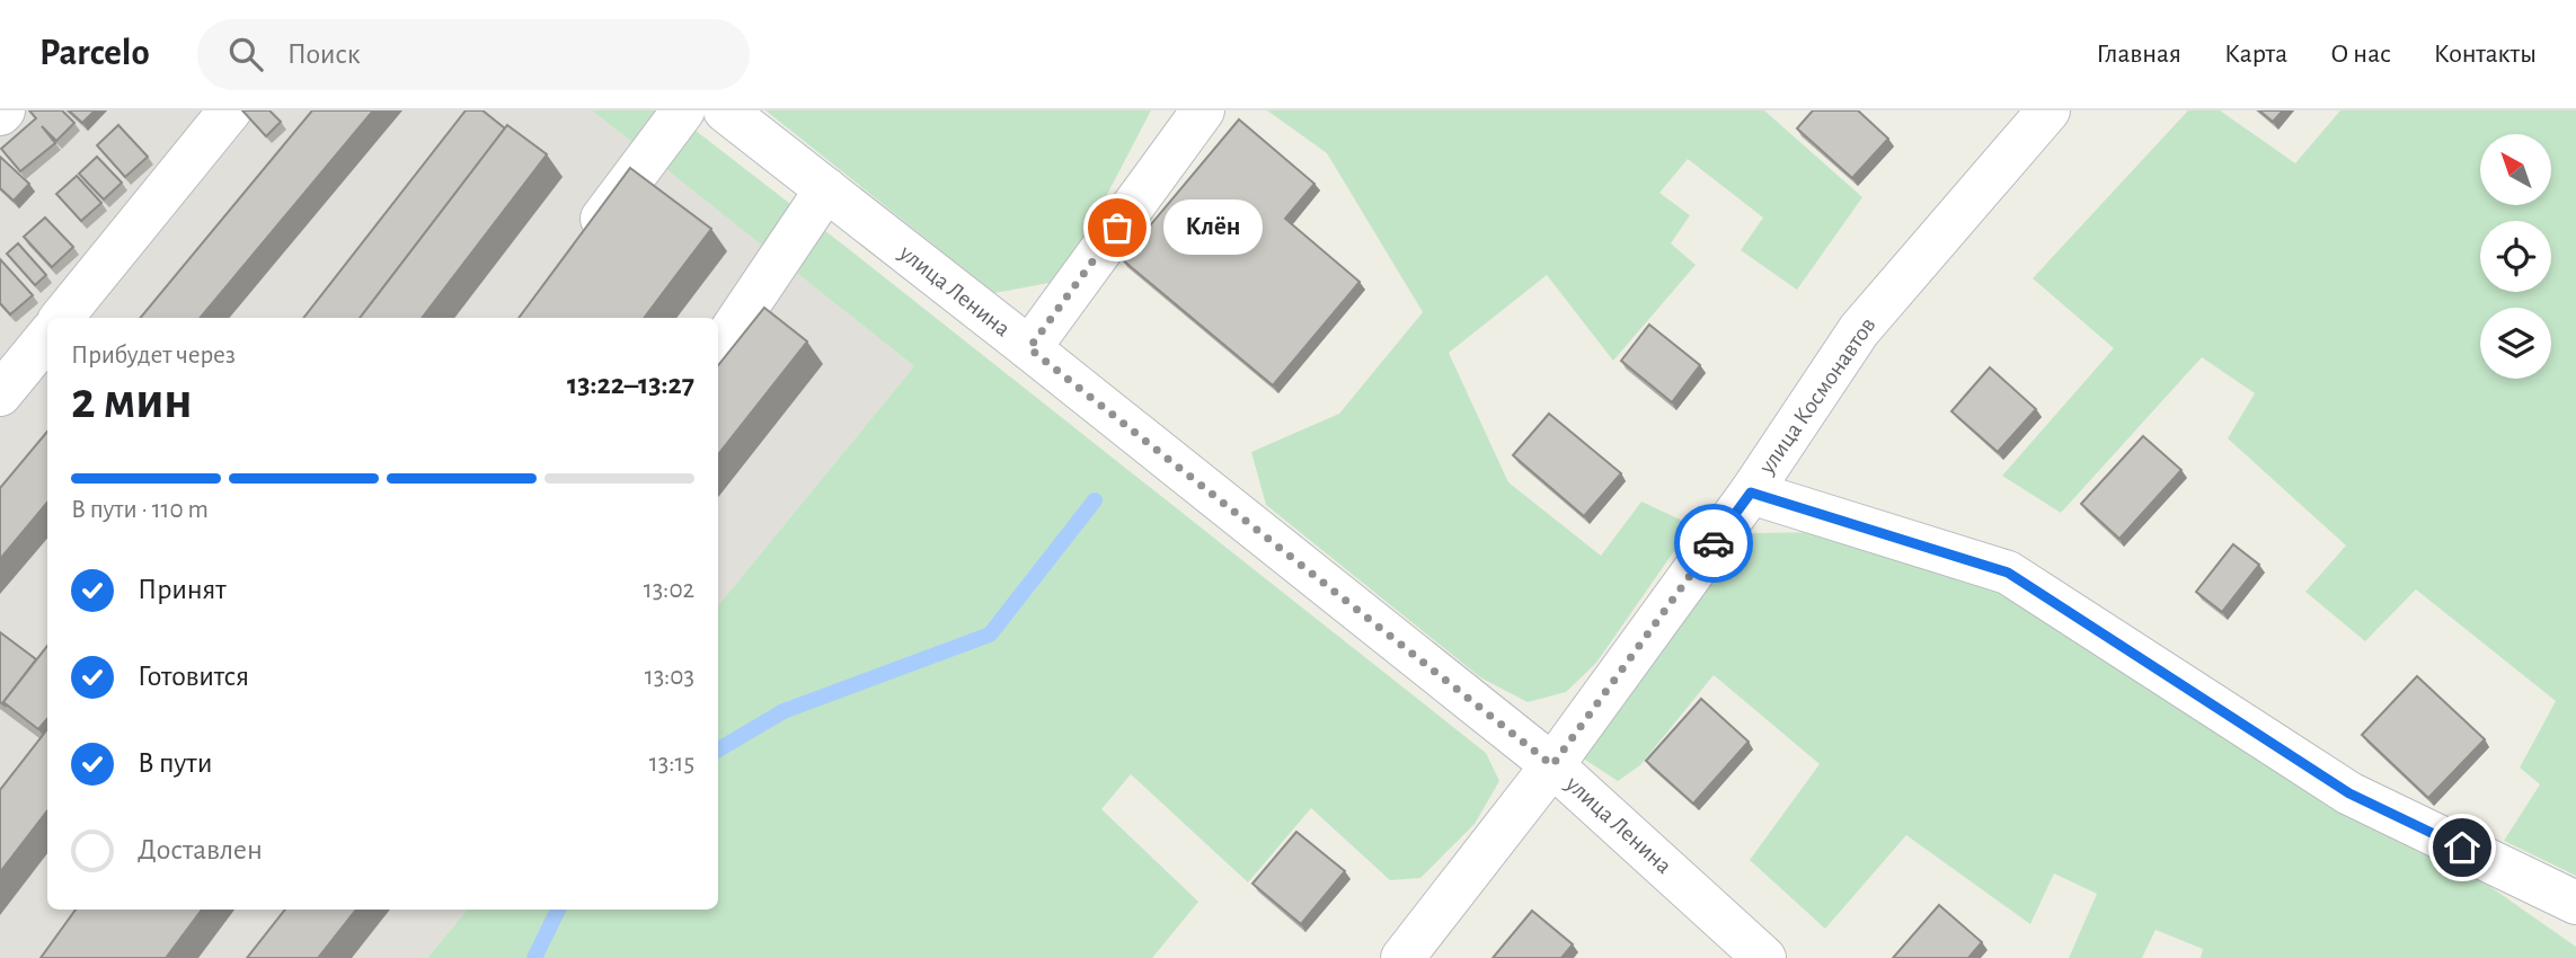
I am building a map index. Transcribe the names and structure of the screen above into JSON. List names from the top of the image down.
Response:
{
  "streets": {
    "street": ["улица Ленина", "улица Космонавтов"]
  },
  "crossings": [
    ["улица Ленина", "улица Космонавтов"]
  ],
  "places": ["Клён"],
  "north": "top left",
  "page": {
    "header": "Parcelo",
    "search": "Поиск",
    "nav": [
      "Главная",
      "Карта",
      "О нас",
      "Контакты"
    ],
    "bubble": "Клён",
    "heading": ["2 мин", "Прибудет через", "13:22–13:27"],
    "bar": "В пути · 110 m",
    "list": [
      ["Принят", "13:02"],
      ["Готовится", "13:03"],
      ["В пути", "13:15"],
      "Доставлен"
    ]
  }
}
